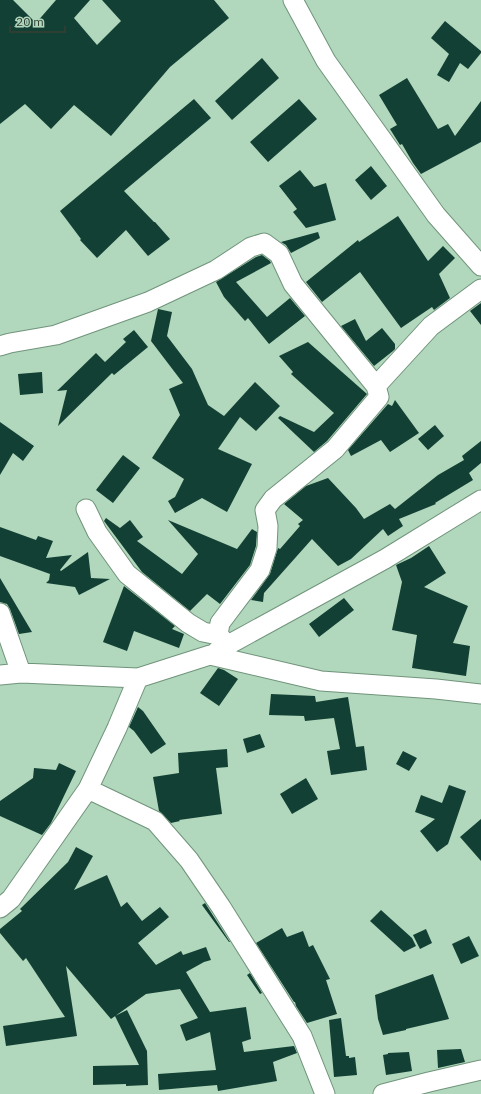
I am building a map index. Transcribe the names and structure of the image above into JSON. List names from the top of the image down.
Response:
{
  "scale_bar": "20 m"
}
